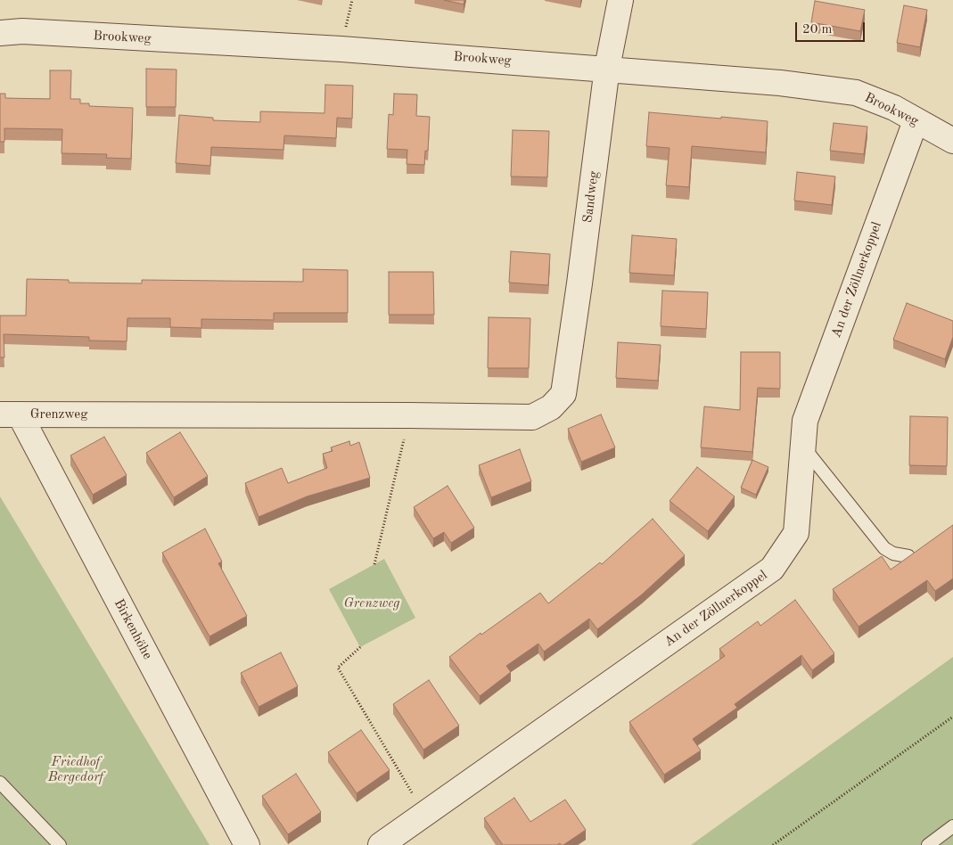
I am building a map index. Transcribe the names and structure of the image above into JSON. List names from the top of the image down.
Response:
{
  "streets": {
    "street": [
      "Brookweg",
      "Sandweg",
      "An der Zöllnerkoppel",
      "Grenzweg",
      "Birkenhöhe"
    ]
  },
  "crossings": [
    ["Brookweg", "Sandweg"],
    ["Brookweg", "An der Zöllnerkoppel"],
    ["Sandweg", "Grenzweg"],
    ["Grenzweg", "Birkenhöhe"]
  ],
  "parks": ["Grenzweg", "Friedhof Bergedorf"],
  "scale_bar": "20 m"
}
